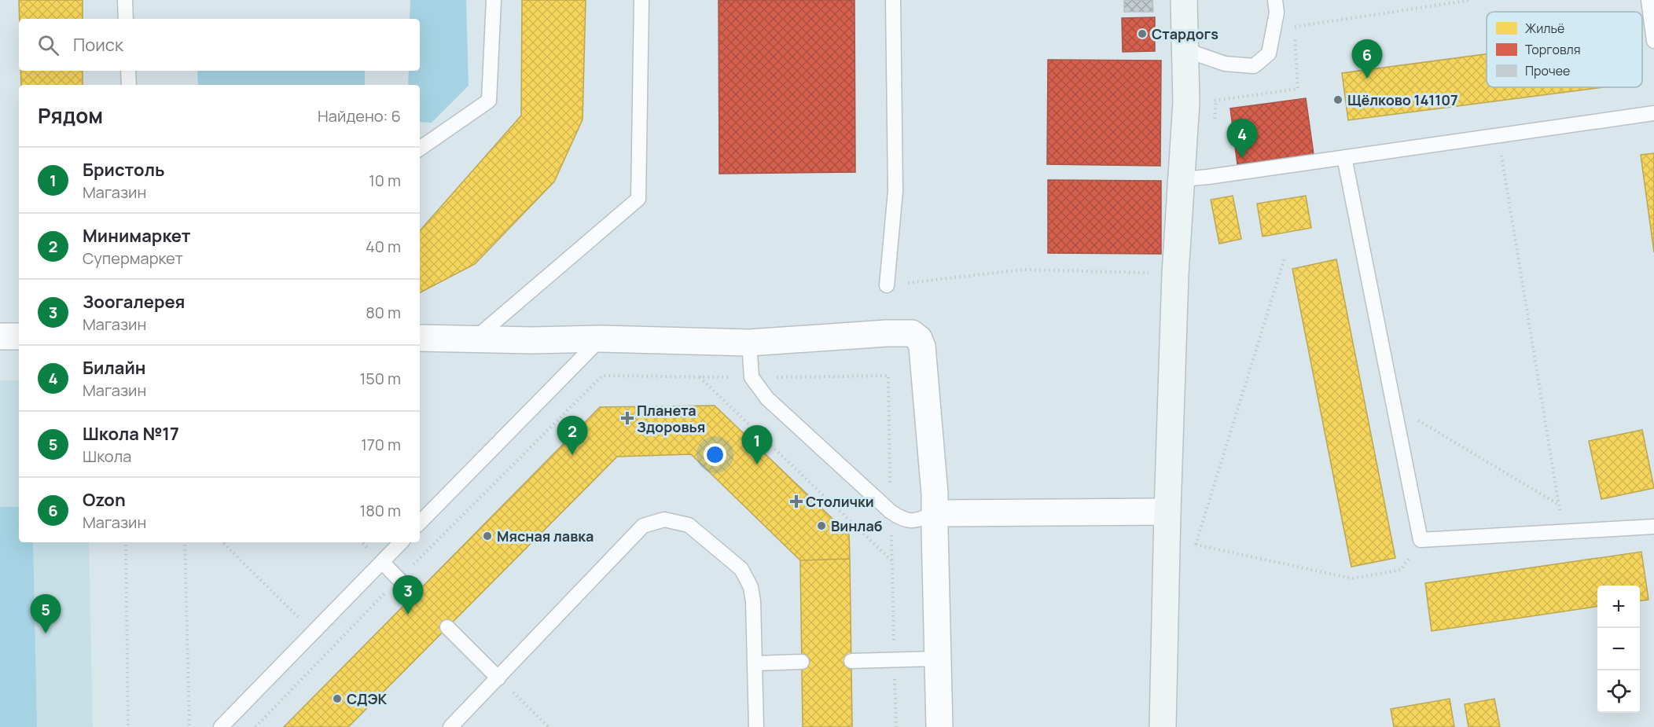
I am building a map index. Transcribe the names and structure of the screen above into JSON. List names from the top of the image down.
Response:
{
  "places": {
    "other": [
      "Стардогs",
      "Щёлково 141107",
      "Винлаб",
      "Мясная лавка",
      "СДЭК"
    ],
    "health": ["Планета Здоровья", "Столички"]
  },
  "legend": ["Жильё", "Торговля", "Прочее"],
  "page": {
    "search": "Поиск",
    "pins": [
      "6",
      "4",
      "2",
      "1",
      "3",
      "5"
    ],
    "heading": ["Рядом", "Найдено: 6"],
    "list": [
      {
        "mark": "1",
        "name": "Бристоль",
        "note": "Магазин",
        "value": "10 m"
      },
      {
        "mark": "2",
        "name": "Минимаркет",
        "note": "Супермаркет",
        "value": "40 m"
      },
      {
        "mark": "3",
        "name": "Зоогалерея",
        "note": "Магазин",
        "value": "80 m"
      },
      {
        "mark": "4",
        "name": "Билайн",
        "note": "Магазин",
        "value": "150 m"
      },
      {
        "mark": "5",
        "name": "Школа №17",
        "note": "Школа",
        "value": "170 m"
      },
      {
        "mark": "6",
        "name": "Ozon",
        "note": "Магазин",
        "value": "180 m"
      }
    ],
    "map_buttons": ["+", "−"]
  }
}
